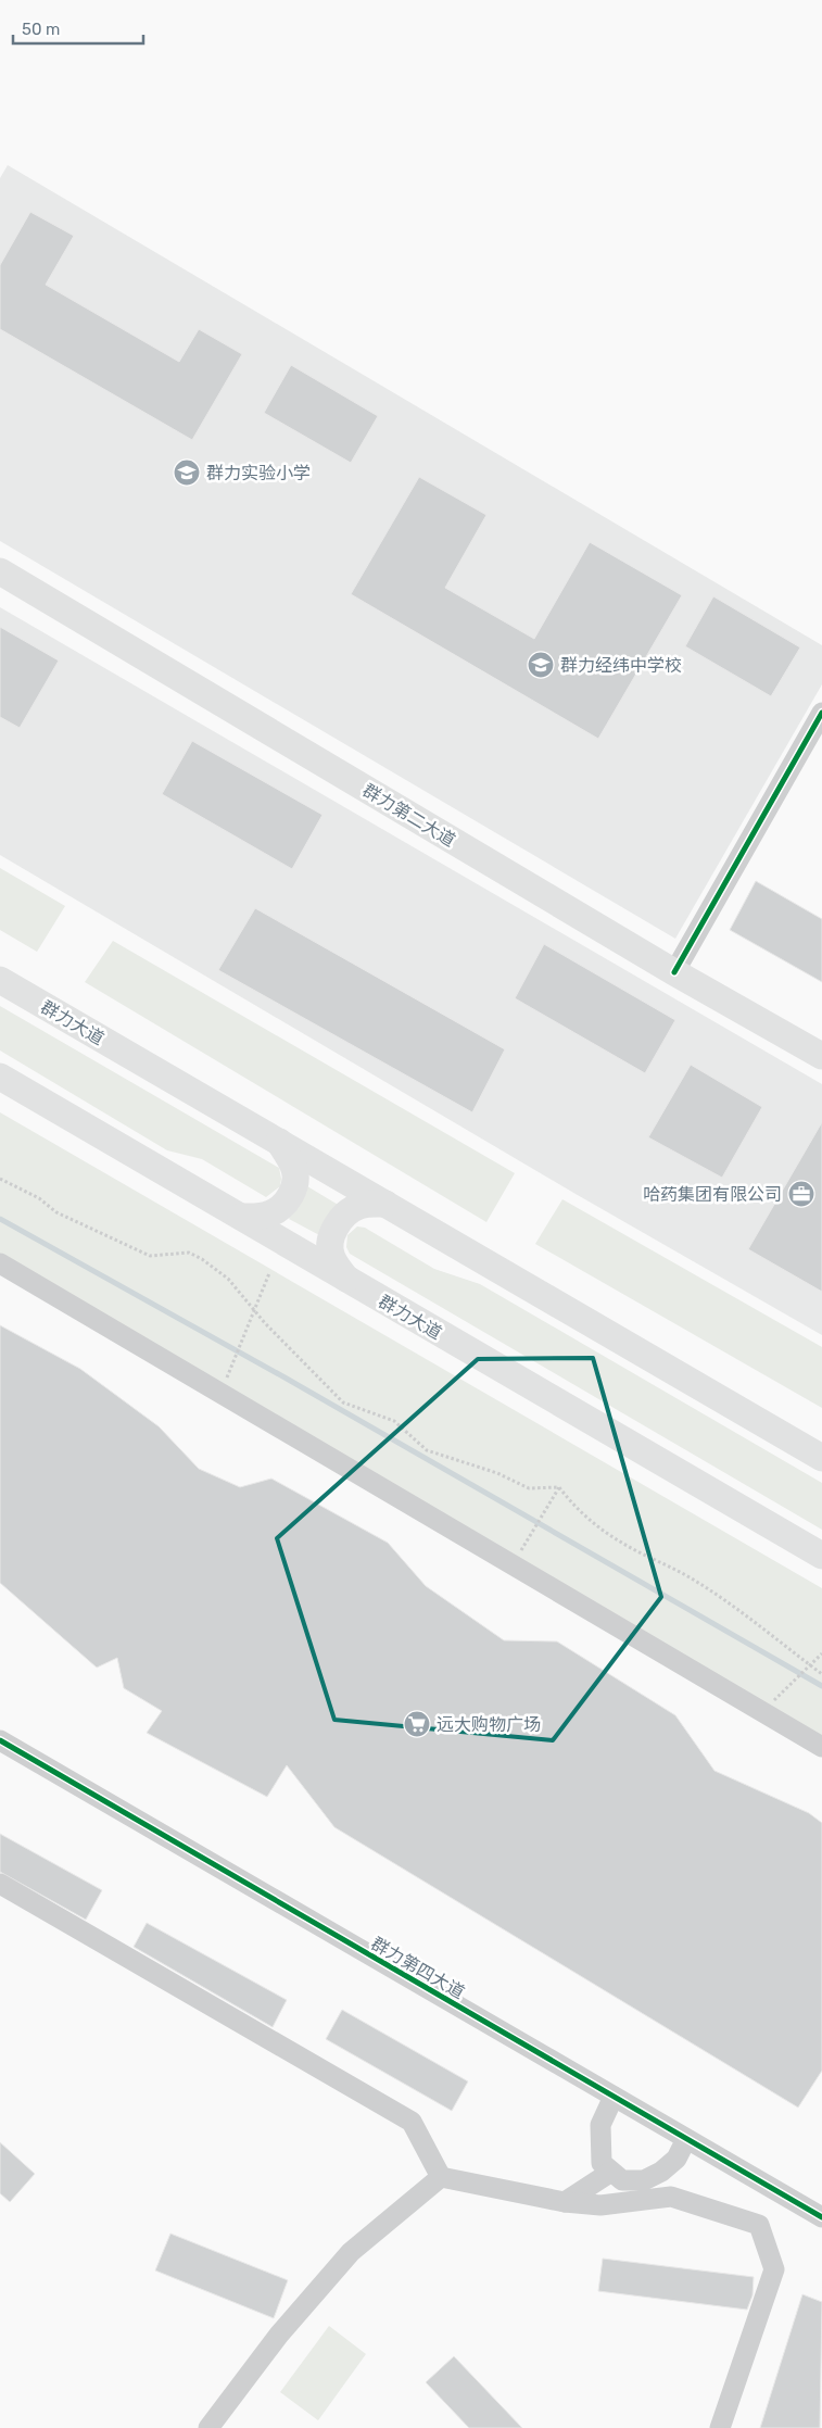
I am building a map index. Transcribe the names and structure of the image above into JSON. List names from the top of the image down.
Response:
{
  "streets": {
    "main road": ["群力第二大道", "群力大道"],
    "street": ["群力第四大道"]
  },
  "places": {
    "school or university": ["群力实验小学", "群力经纬中学校"],
    "office": ["哈药集团有限公司"],
    "supermarket": ["远大购物广场"]
  },
  "scale_bar": "50 m"
}
